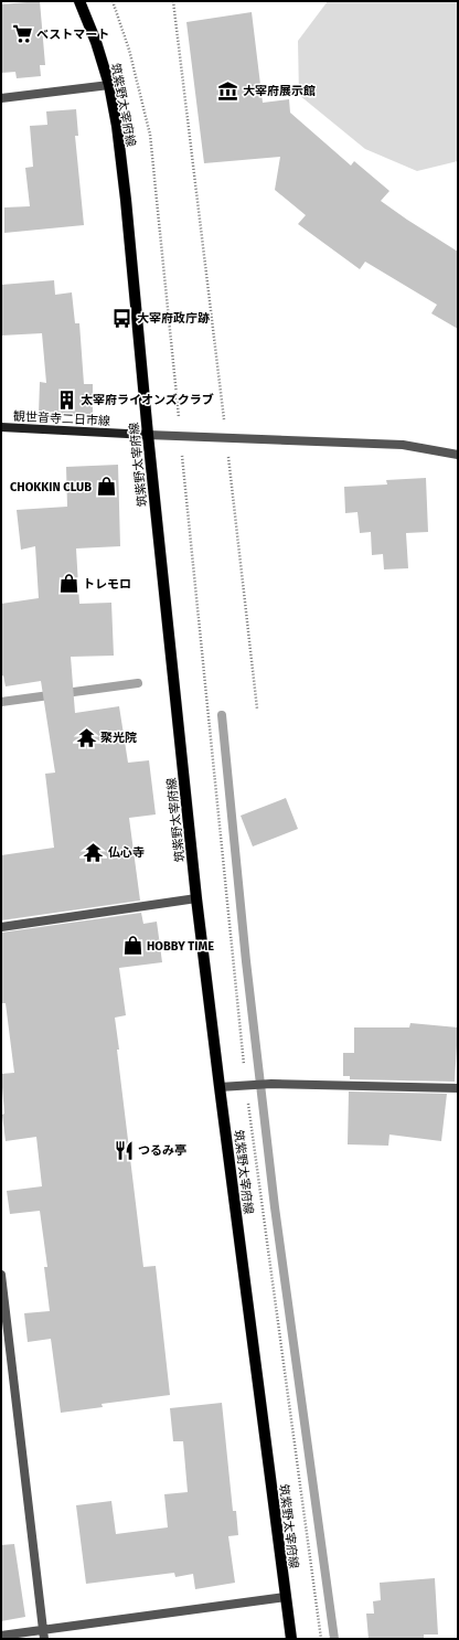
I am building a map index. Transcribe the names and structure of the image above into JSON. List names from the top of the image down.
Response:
{
  "streets": {
    "main road": ["筑紫野太宰府線", "観世音寺二日市線"]
  },
  "crossings": [
    ["筑紫野太宰府線", "観世音寺二日市線"]
  ],
  "places": {
    "supermarket": ["ベストマート"],
    "museum": ["大宰府展示館"],
    "bus stop": ["大宰府政庁跡"],
    "building": ["太宰府ライオンズクラブ"],
    "shop": ["CHOKKIN CLUB", "トレモロ", "HOBBY TIME"],
    "temple": ["聚光院", "仏心寺"],
    "restaurant": ["つるみ亭"]
  }
}
